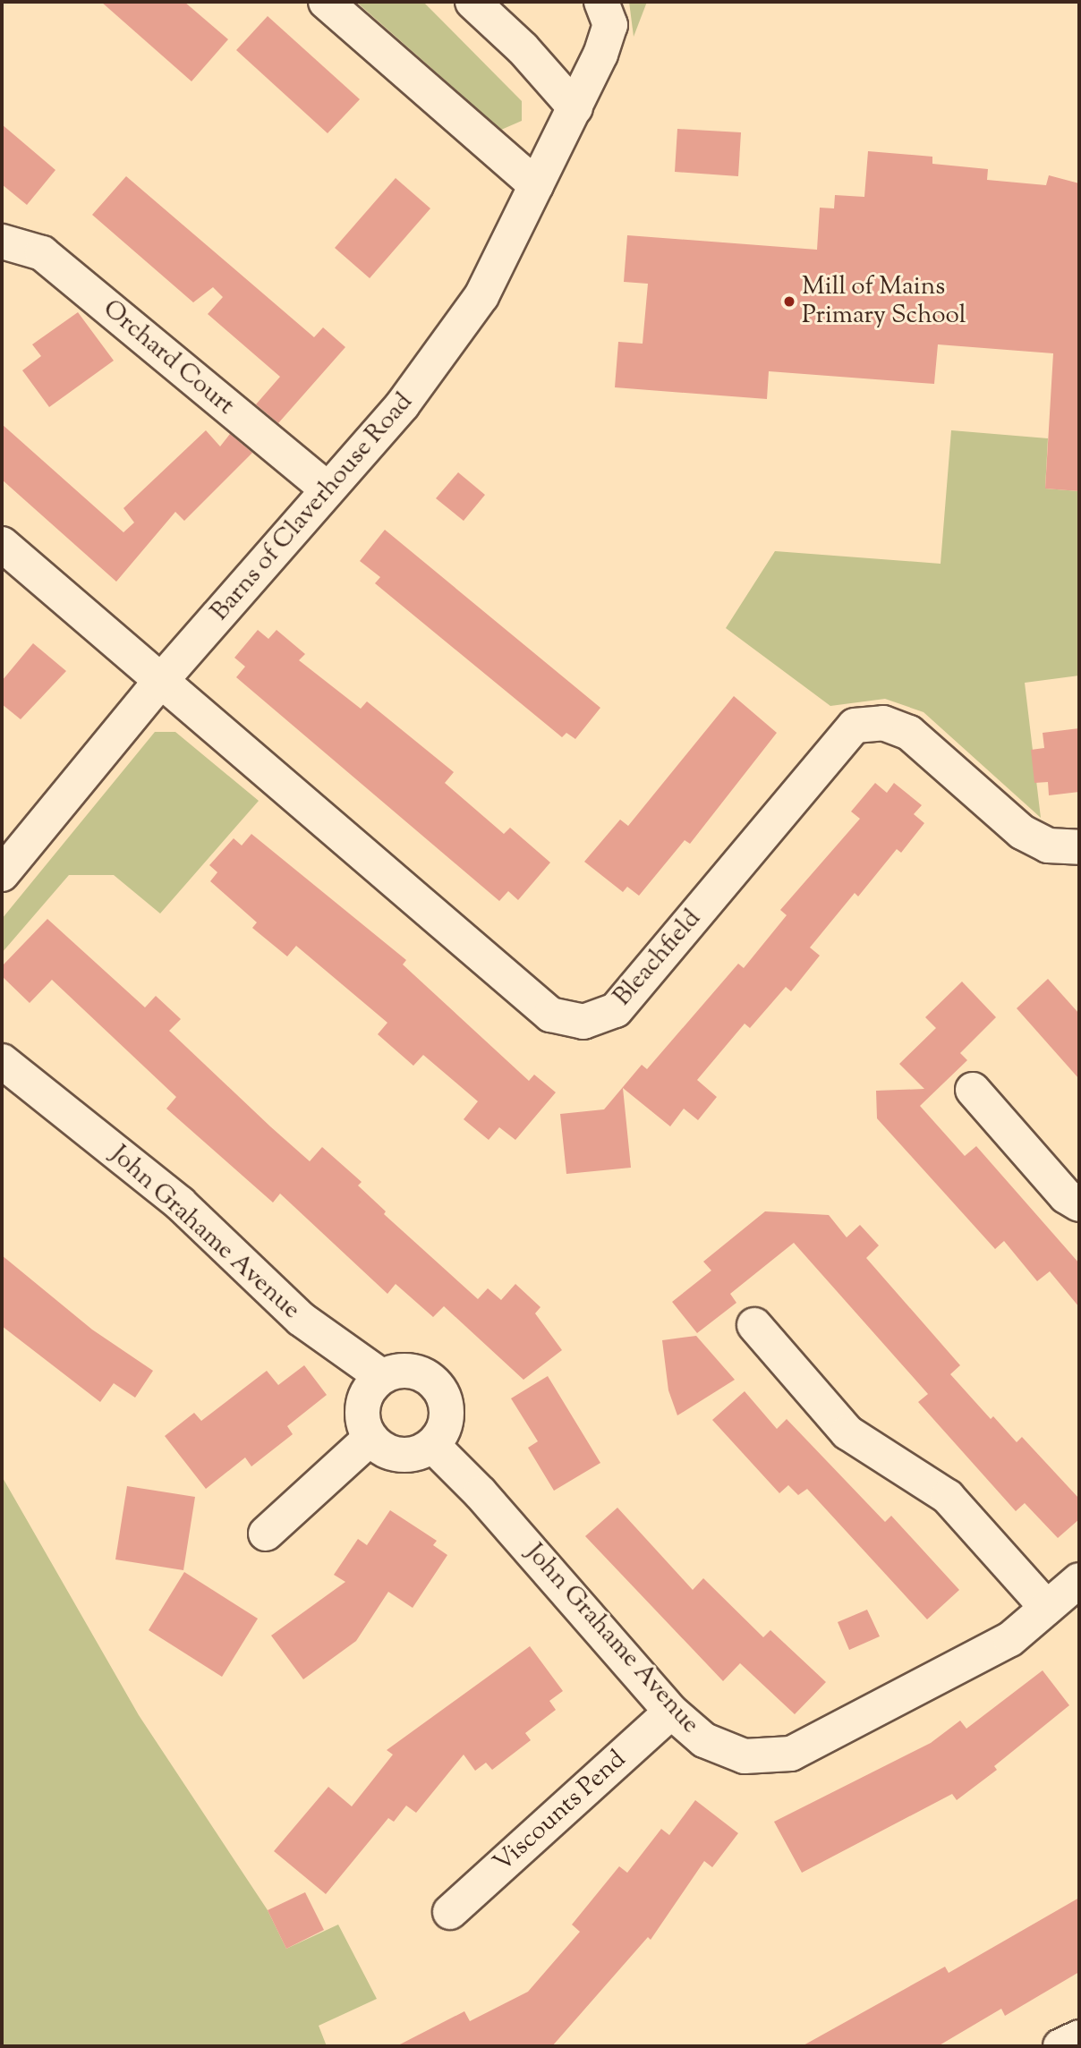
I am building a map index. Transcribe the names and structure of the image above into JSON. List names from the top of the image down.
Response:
{
  "streets": {
    "street": [
      "Orchard Court",
      "Barns of Claverhouse Road",
      "Bleachfield",
      "John Grahame Avenue",
      "Viscounts Pend"
    ]
  },
  "crossings": [
    ["Orchard Court", "Barns of Claverhouse Road"],
    ["Barns of Claverhouse Road", "Bleachfield"],
    ["John Grahame Avenue", "Viscounts Pend"]
  ],
  "places": ["Mill of Mains Primary School"]
}
